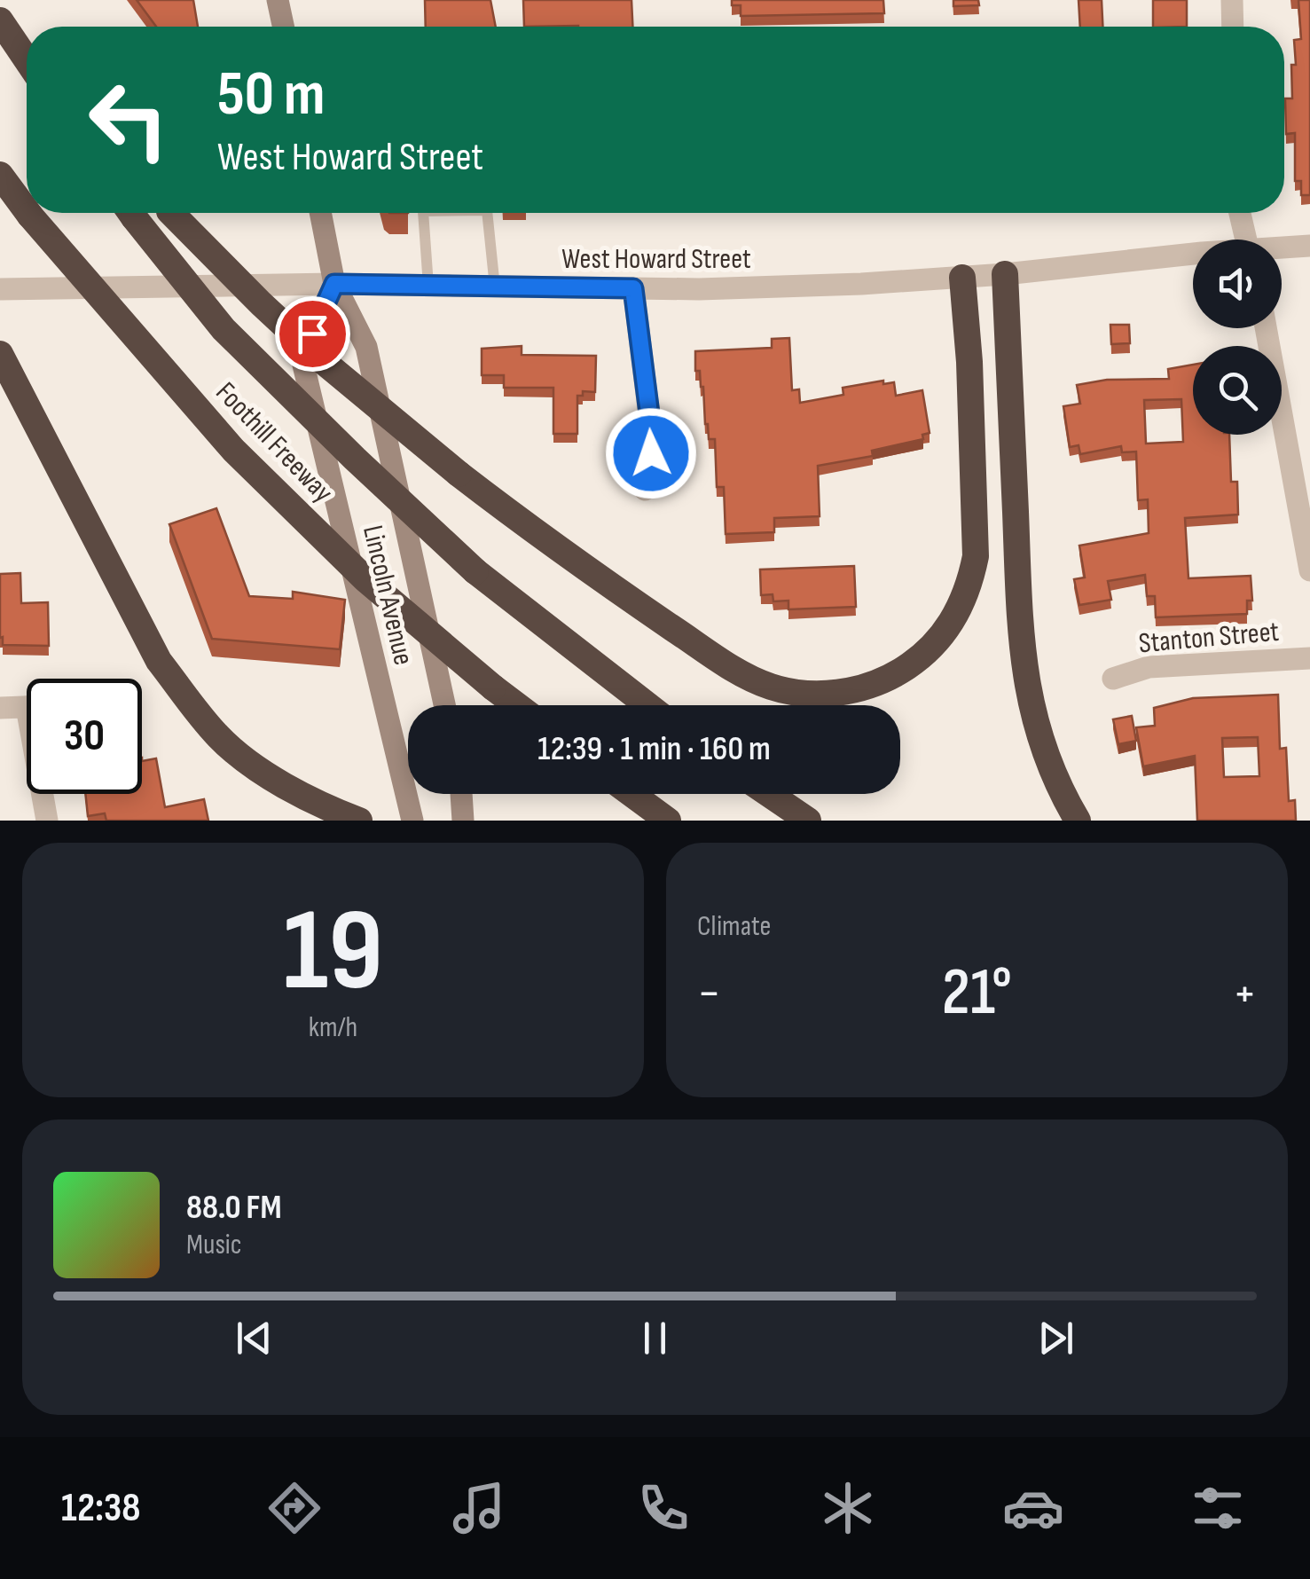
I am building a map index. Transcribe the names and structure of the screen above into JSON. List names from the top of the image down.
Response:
{
  "streets": {
    "highway": ["Foothill Freeway"],
    "main road": ["Lincoln Avenue"],
    "street": ["West Howard Street", "Stanton Street"]
  },
  "crossings": [
    ["West Howard Street", "Lincoln Avenue"]
  ],
  "page": {
    "turn": ["50 m", "West Howard Street"],
    "limit": "30",
    "trip": "12:39 · 1 min · 160 m",
    "tile": [
      ["19", "km/h"],
      "Climate"
    ],
    "heat": ["−", "21°", "+"],
    "song": ["88.0 FM", "Music"],
    "tabs": "12:38"
  }
}
